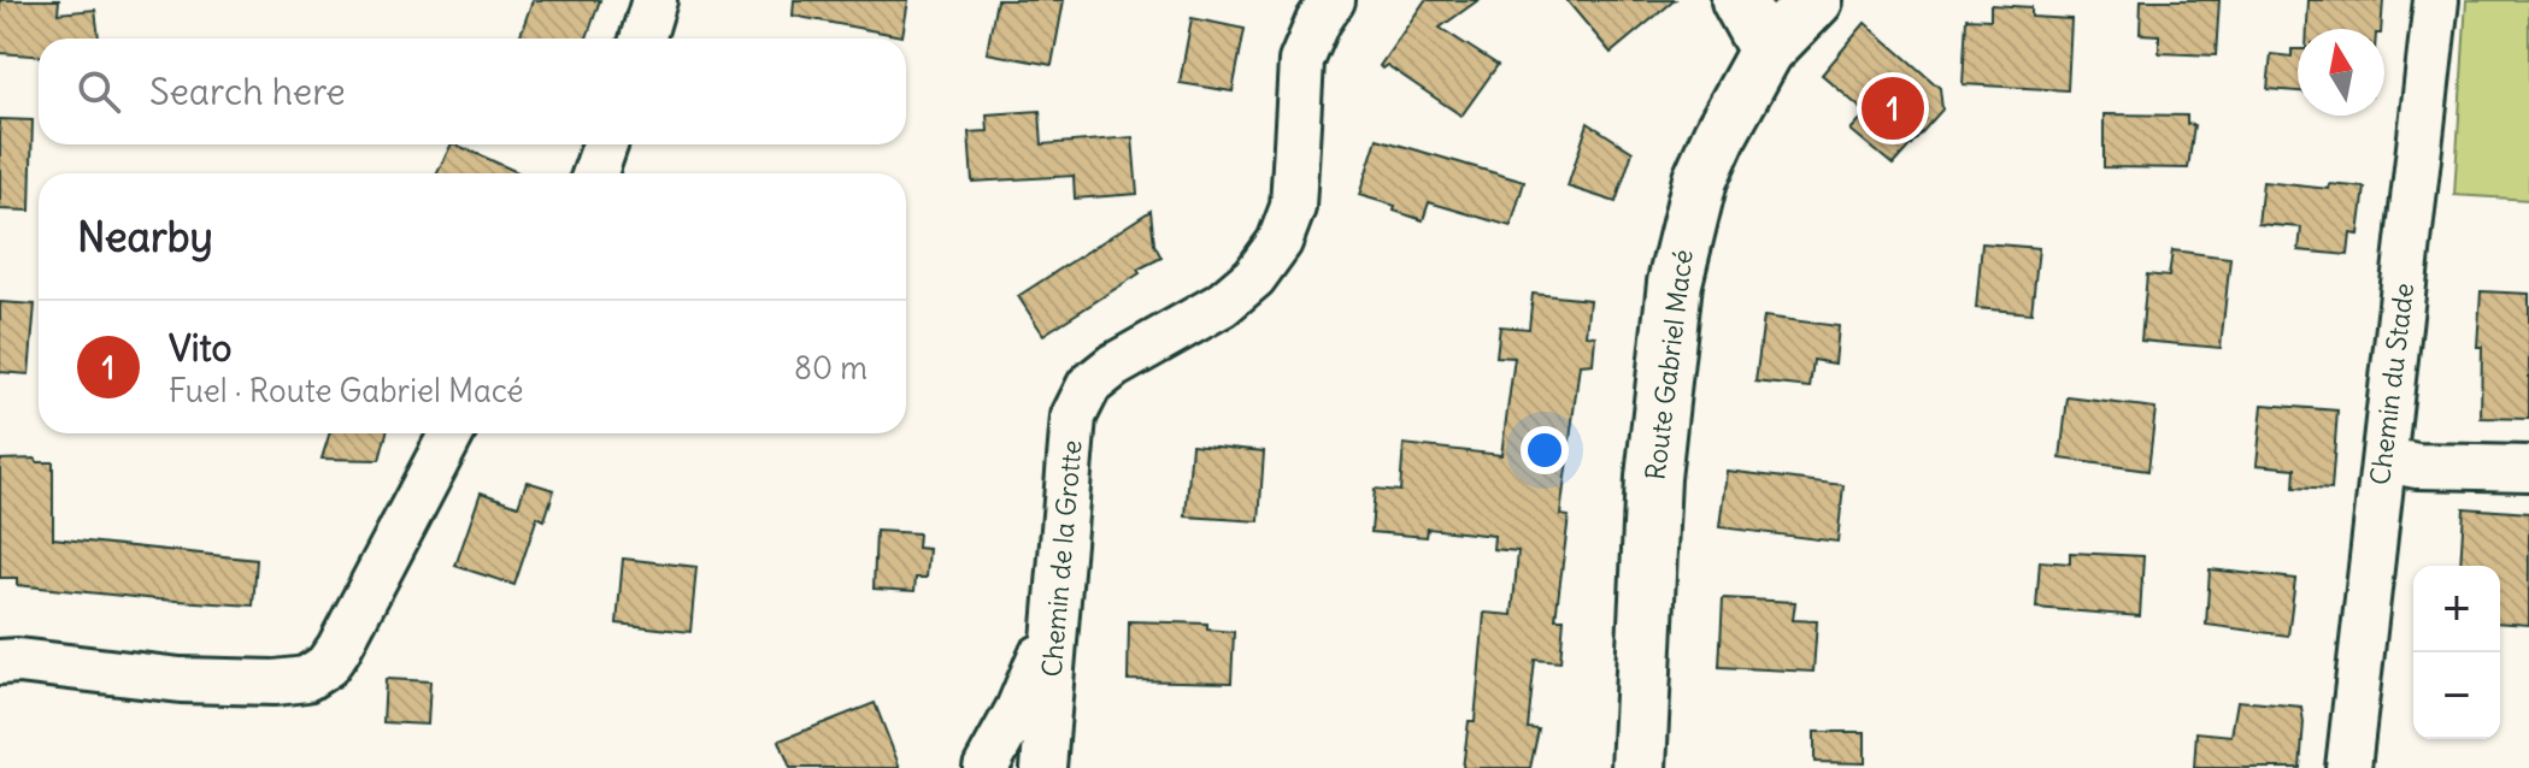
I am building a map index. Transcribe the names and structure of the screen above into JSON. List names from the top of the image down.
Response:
{
  "streets": {
    "main road": ["Route Gabriel Macé"],
    "street": ["Chemin du Stade", "Chemin de la Grotte"]
  },
  "north": "top",
  "page": {
    "search": "Search here",
    "pins": "1",
    "heading": "Nearby",
    "list": [
      {
        "mark": "1",
        "name": "Vito",
        "note": "Fuel · Route Gabriel Macé",
        "value": "80 m"
      }
    ],
    "map_buttons": ["+", "−"]
  }
}
